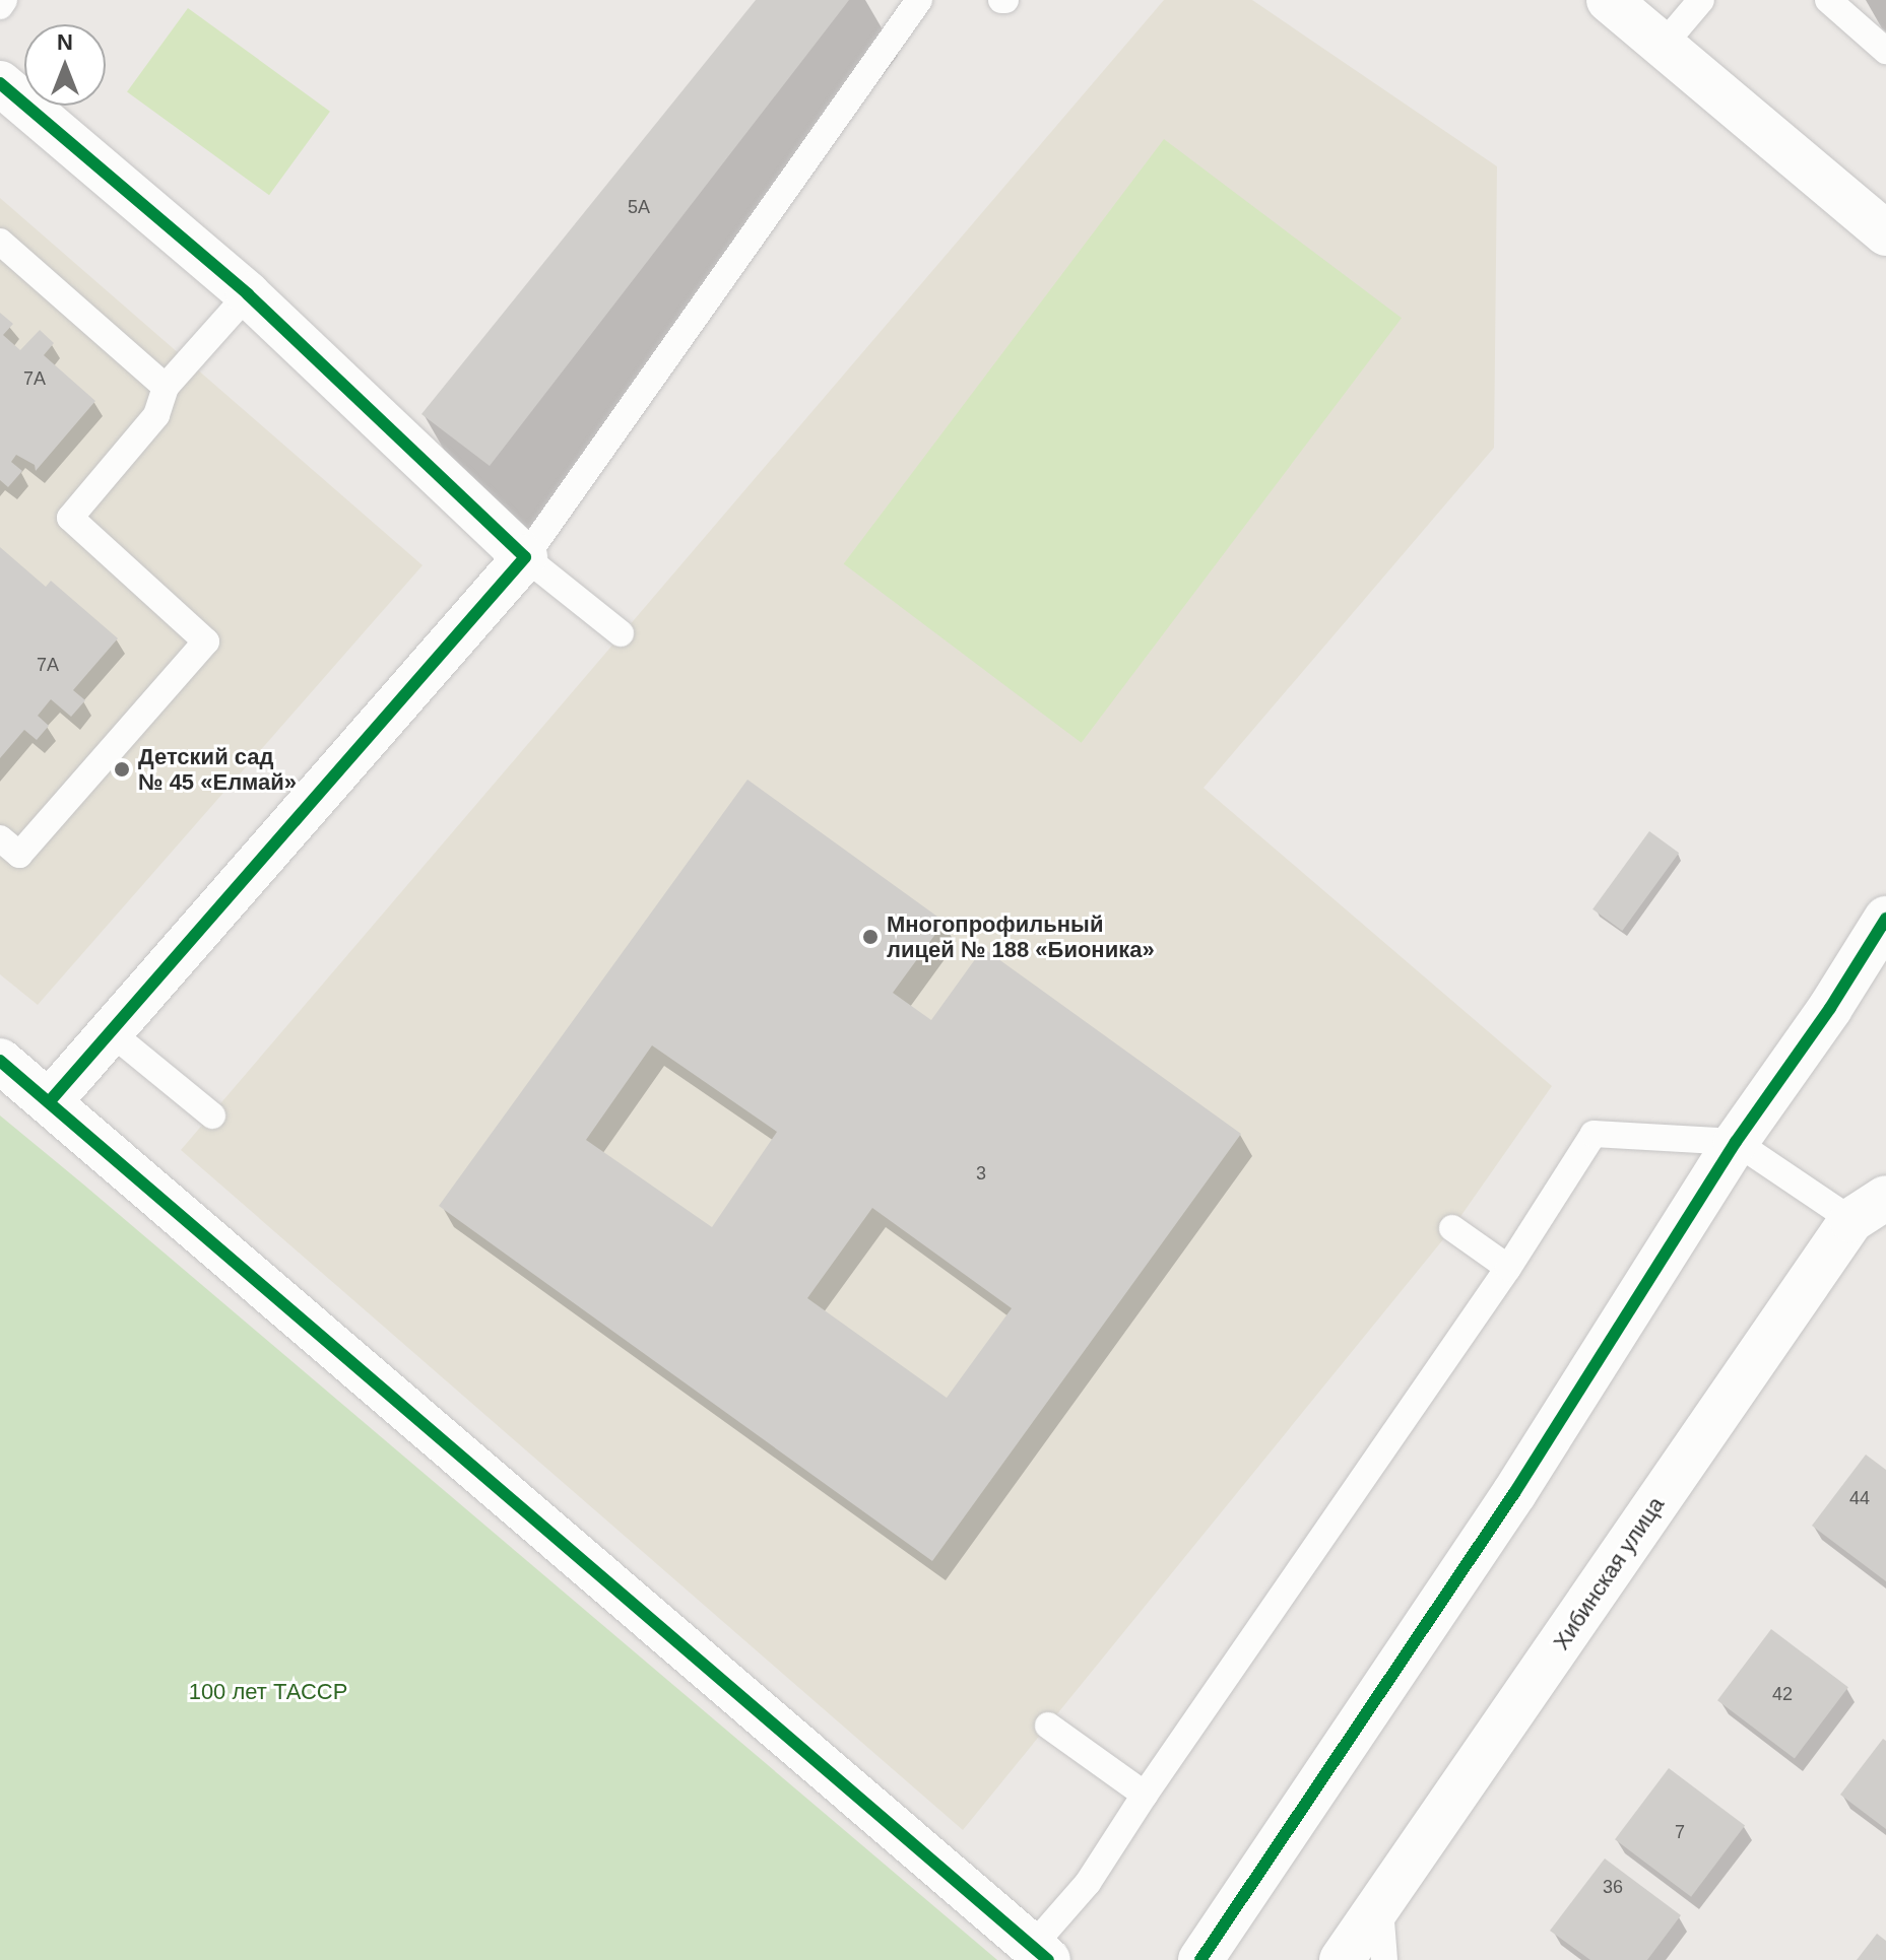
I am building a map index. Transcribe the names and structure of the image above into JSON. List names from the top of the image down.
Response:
{
  "streets": {
    "street": ["Хибинская улица"]
  },
  "parks": ["100 лет ТАССР"],
  "places": ["Детский сад № 45 «Елмай»", "Многопрофильный лицей № 188 «Бионика»"],
  "house_numbers": [
    "5А",
    "7А",
    "7А",
    "3",
    "44",
    "42",
    "7",
    "36"
  ],
  "north": "top"
}
